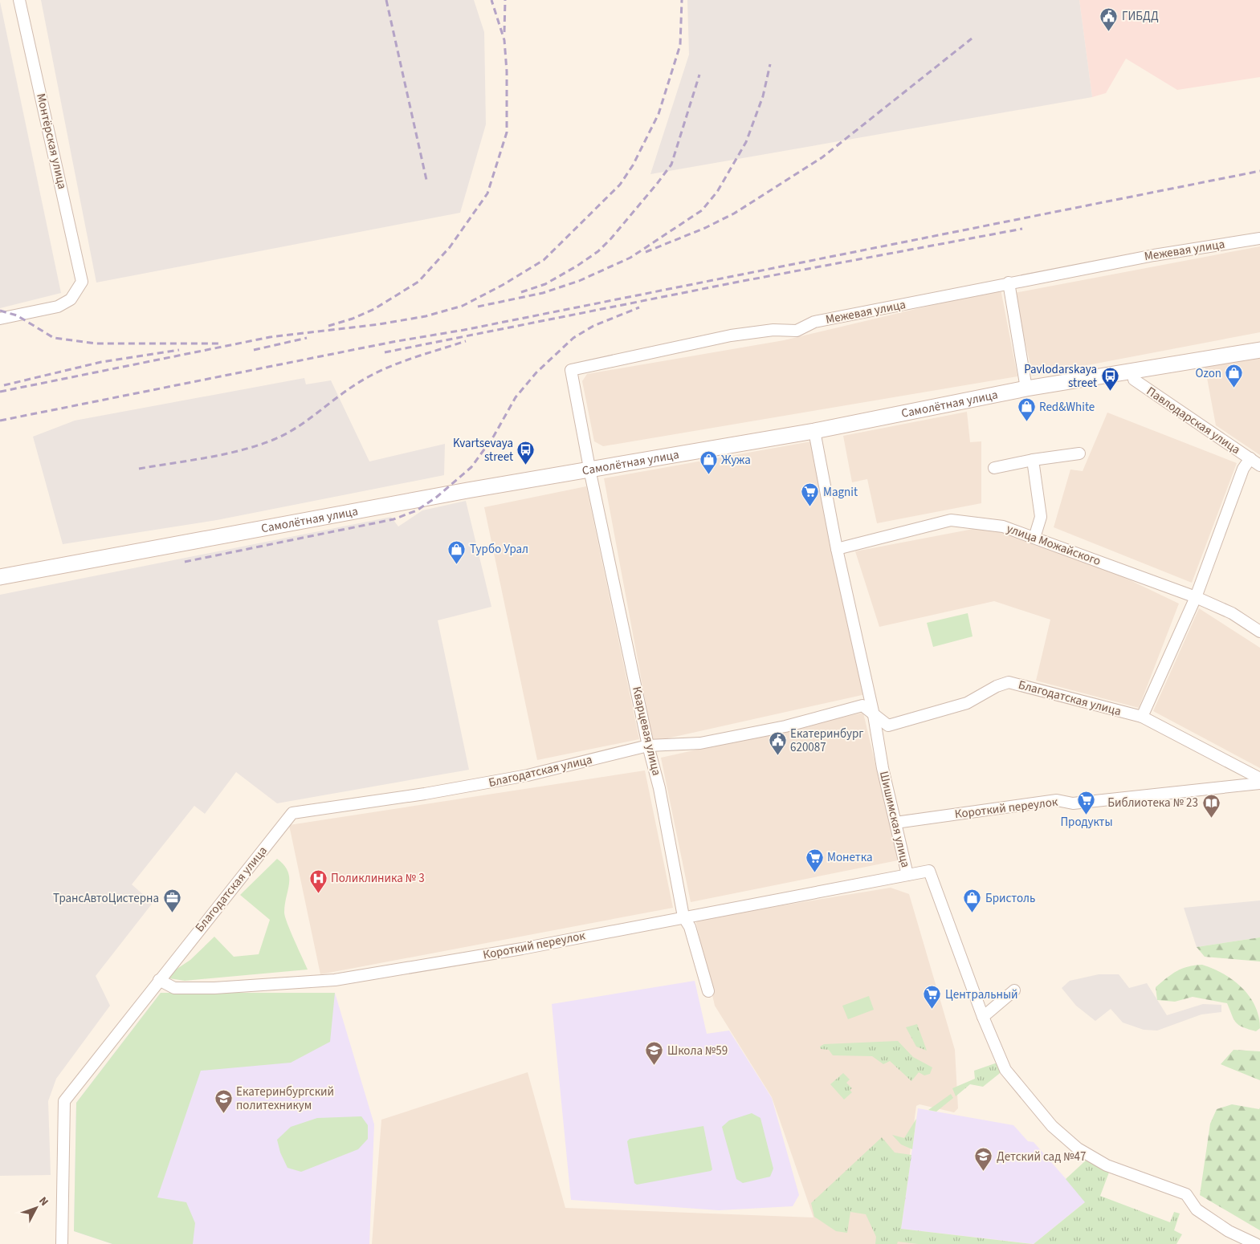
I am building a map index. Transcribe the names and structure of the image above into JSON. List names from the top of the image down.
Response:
{
  "streets": {
    "main road": ["Самолётная улица"],
    "street": [
      "Монтёрская улица",
      "Межевая улица",
      "Павлодарская улица",
      "улица Можайского",
      "Благодатская улица",
      "Кварцевая улица",
      "Короткий переулок",
      "Шишимская улица"
    ]
  },
  "crossings": [
    ["Межевая улица", "Самолётная улица"],
    ["Межевая улица", "Кварцевая улица"],
    ["Самолётная улица", "Павлодарская улица"],
    ["Самолётная улица", "Кварцевая улица"],
    ["Самолётная улица", "Шишимская улица"],
    ["улица Можайского", "Шишимская улица"],
    ["Благодатская улица", "Кварцевая улица"],
    ["Благодатская улица", "Короткий переулок"],
    ["Благодатская улица", "Шишимская улица"],
    ["Кварцевая улица", "Короткий переулок"],
    ["Короткий переулок", "Шишимская улица"]
  ],
  "places": {
    "public building": ["ГИБДД", "Екатеринбург 620087"],
    "shop": [
      "Ozon",
      "Red&White",
      "Жужа",
      "Турбо Урал",
      "Бристоль"
    ],
    "bus stop": ["Pavlodarskaya street", "Kvartsevaya street"],
    "supermarket": [
      "Magnit",
      "Продукты",
      "Монетка",
      "Центральный"
    ],
    "library": ["Библиотека № 23"],
    "hospital": ["Поликлиника № 3"],
    "office": ["ТрансАвтоЦистерна"],
    "school or university": ["Школа №59", "Екатеринбургский политехникум", "Детский сад №47"]
  },
  "north": "top right"
}
